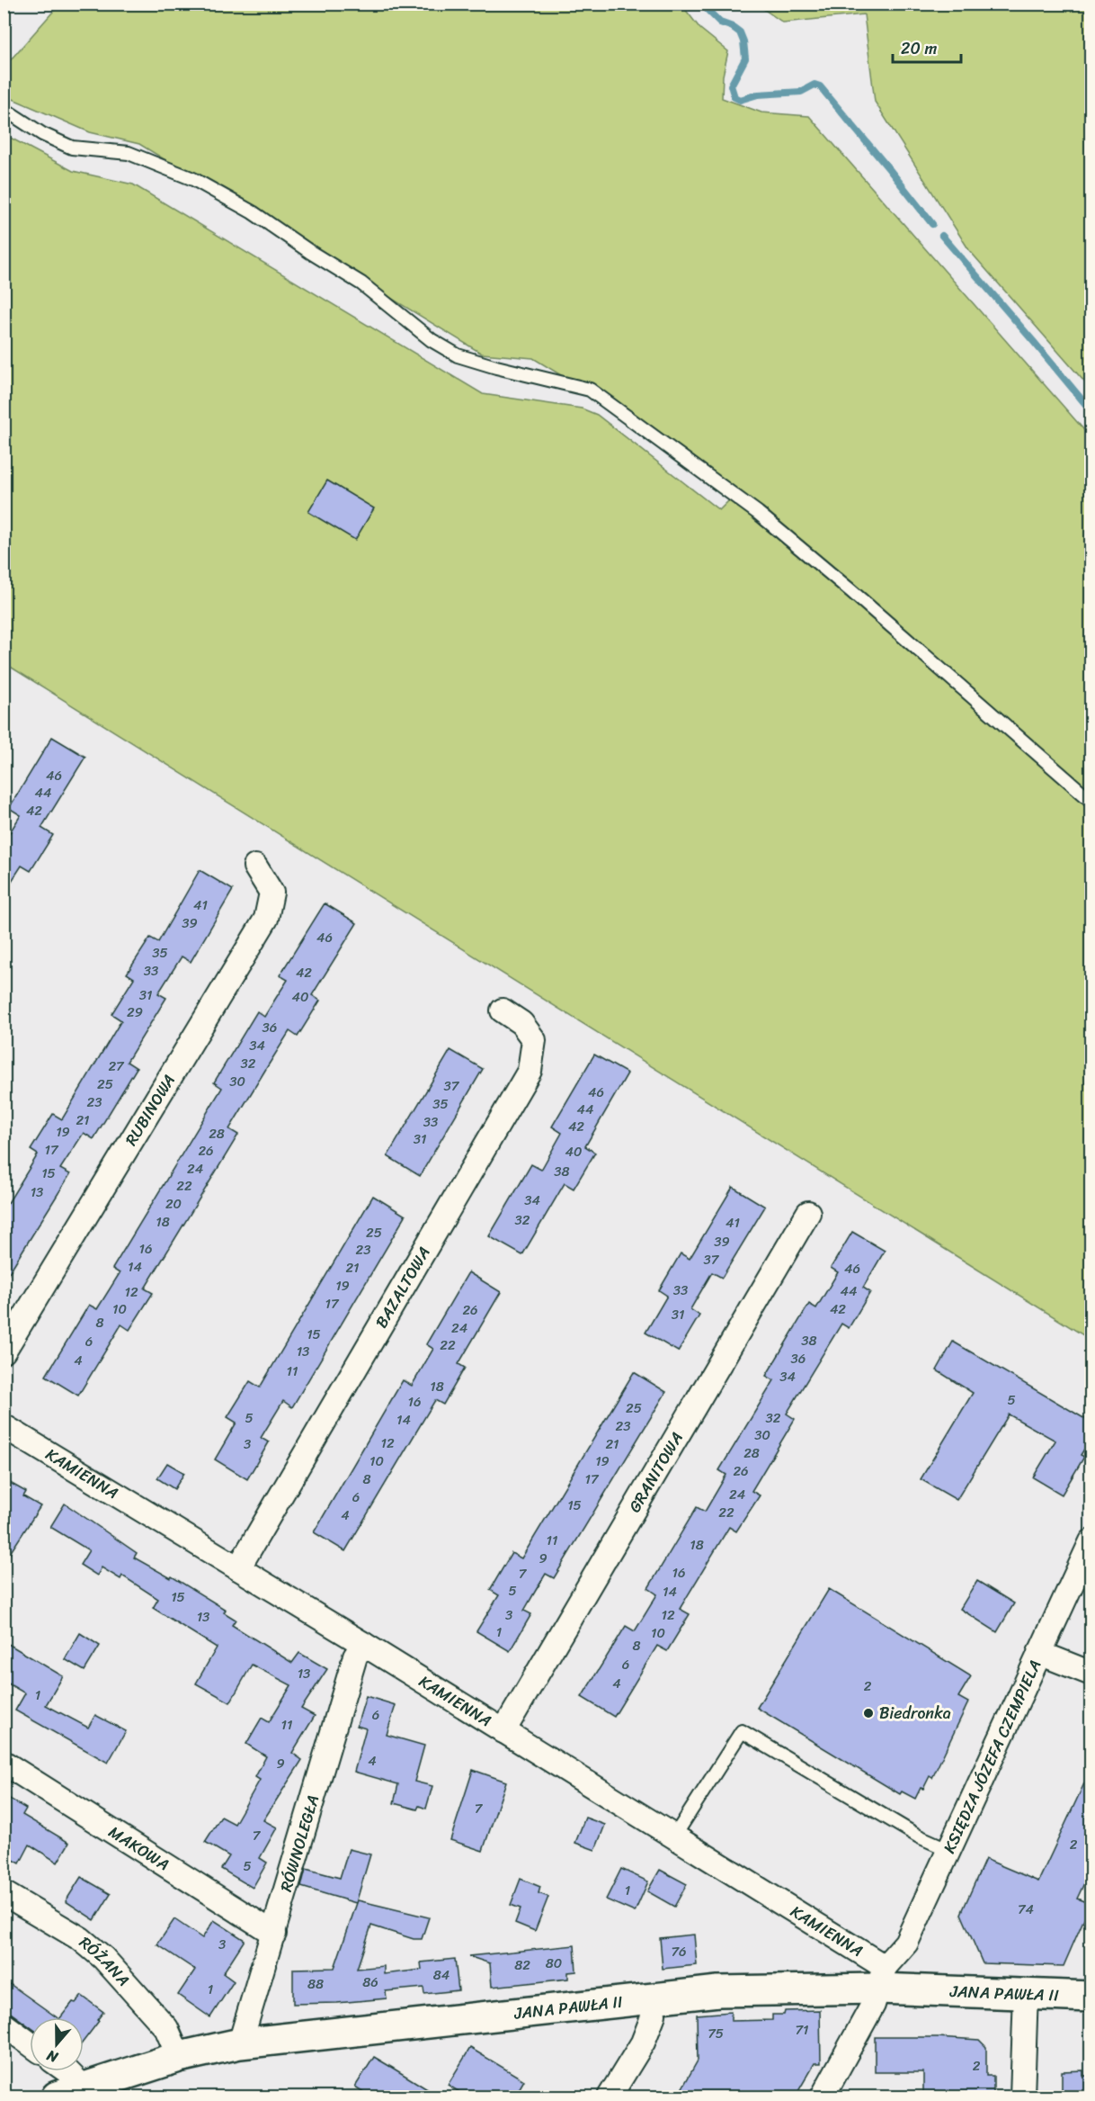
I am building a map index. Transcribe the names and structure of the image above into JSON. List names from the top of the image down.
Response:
{
  "streets": {
    "street": [
      "RUBINOWA",
      "BAZALTOWA",
      "GRANITOWA",
      "KAMIENNA",
      "KSIĘDZA JÓZEFA CZEMPIELA",
      "RÓWNOLEGŁA",
      "MAKOWA",
      "RÓŻANA",
      "JANA PAWŁA II"
    ]
  },
  "crossings": [
    ["BAZALTOWA", "KAMIENNA"],
    ["GRANITOWA", "KAMIENNA"],
    ["KAMIENNA", "KSIĘDZA JÓZEFA CZEMPIELA"],
    ["KAMIENNA", "RÓWNOLEGŁA"],
    ["KAMIENNA", "JANA PAWŁA II"],
    ["KSIĘDZA JÓZEFA CZEMPIELA", "JANA PAWŁA II"],
    ["RÓWNOLEGŁA", "MAKOWA"],
    ["RÓWNOLEGŁA", "JANA PAWŁA II"],
    ["RÓŻANA", "JANA PAWŁA II"]
  ],
  "places": ["Biedronka"],
  "house_numbers": [
    "46",
    "44",
    "42",
    "41",
    "39",
    "46",
    "35",
    "33",
    "42",
    "31",
    "40",
    "29",
    "36",
    "34",
    "32",
    "27",
    "30",
    "25",
    "37",
    "46",
    "23",
    "35",
    "44",
    "21",
    "33",
    "42",
    "19",
    "28",
    "31",
    "17",
    "26",
    "40",
    "24",
    "38",
    "15",
    "22",
    "13",
    "34",
    "20",
    "32",
    "18",
    "41",
    "25",
    "39",
    "16",
    "23",
    "37",
    "14",
    "21",
    "46",
    "19",
    "33",
    "44",
    "12",
    "17",
    "10",
    "42",
    "26",
    "31",
    "8",
    "24",
    "15",
    "38",
    "6",
    "22",
    "13",
    "36",
    "4",
    "11",
    "34",
    "18",
    "5",
    "16",
    "25",
    "5",
    "32",
    "14",
    "23",
    "30",
    "12",
    "3",
    "21",
    "28",
    "10",
    "19",
    "26",
    "8",
    "17",
    "24",
    "6",
    "15",
    "22",
    "4",
    "11",
    "18",
    "9",
    "16",
    "7",
    "5",
    "14",
    "15",
    "3",
    "12",
    "13",
    "1",
    "10",
    "8",
    "6",
    "13",
    "4",
    "2",
    "1",
    "6",
    "11",
    "4",
    "9",
    "7",
    "7",
    "2",
    "5",
    "1",
    "74",
    "3",
    "76",
    "80",
    "82",
    "84",
    "86",
    "88",
    "1",
    "71",
    "75",
    "2"
  ],
  "scale_bar": "20 m",
  "north": "bottom"
}
